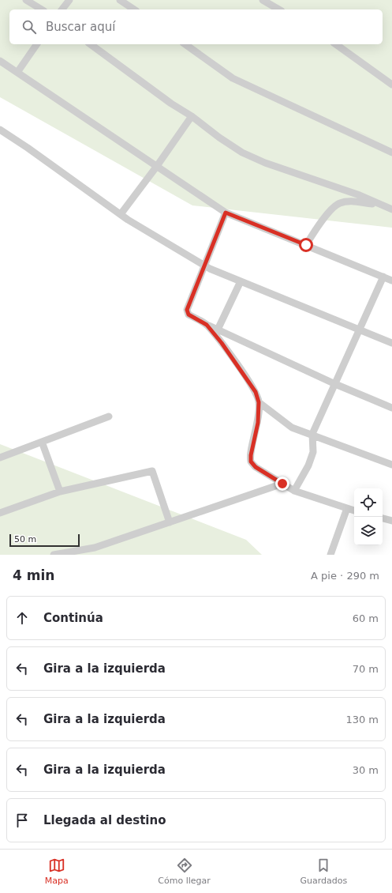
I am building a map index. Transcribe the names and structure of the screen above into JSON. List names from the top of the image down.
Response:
{
  "scale_bar": "50 m",
  "page": {
    "search": "Buscar aquí",
    "scale": "50 m",
    "heading": ["4 min", "A pie · 290 m"],
    "list": [
      ["Continúa", "60 m"],
      ["Gira a la izquierda", "70 m"],
      ["Gira a la izquierda", "130 m"],
      ["Gira a la izquierda", "30 m"],
      "Llegada al destino"
    ],
    "nav": ["Mapa", "Cómo llegar", "Guardados"]
  }
}
